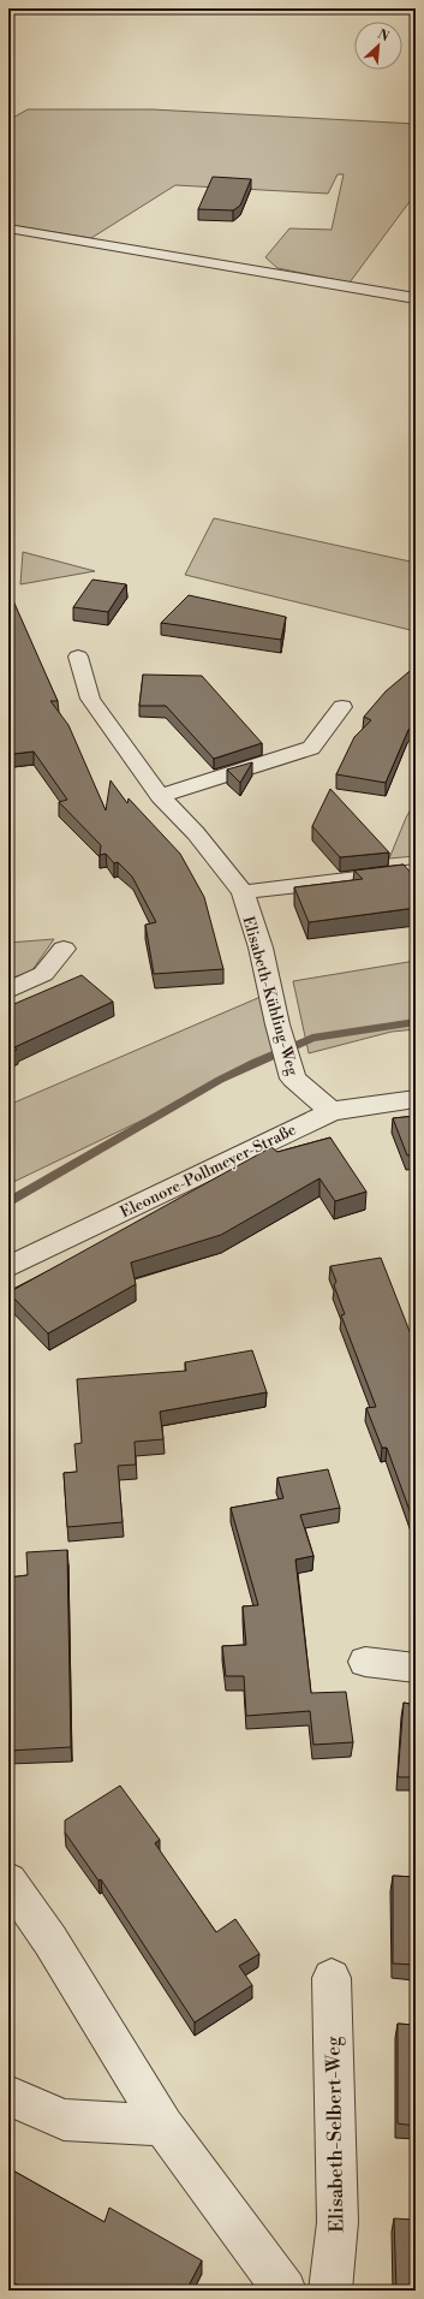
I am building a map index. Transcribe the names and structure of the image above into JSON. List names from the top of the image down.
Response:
{
  "streets": {
    "street": ["Elisabeth-Kühling-Weg", "Eleonore-Pollmeyer-Straße", "Elisabeth-Selbert-Weg"]
  },
  "crossings": [
    ["Elisabeth-Kühling-Weg", "Eleonore-Pollmeyer-Straße"]
  ],
  "north": "top right"
}
